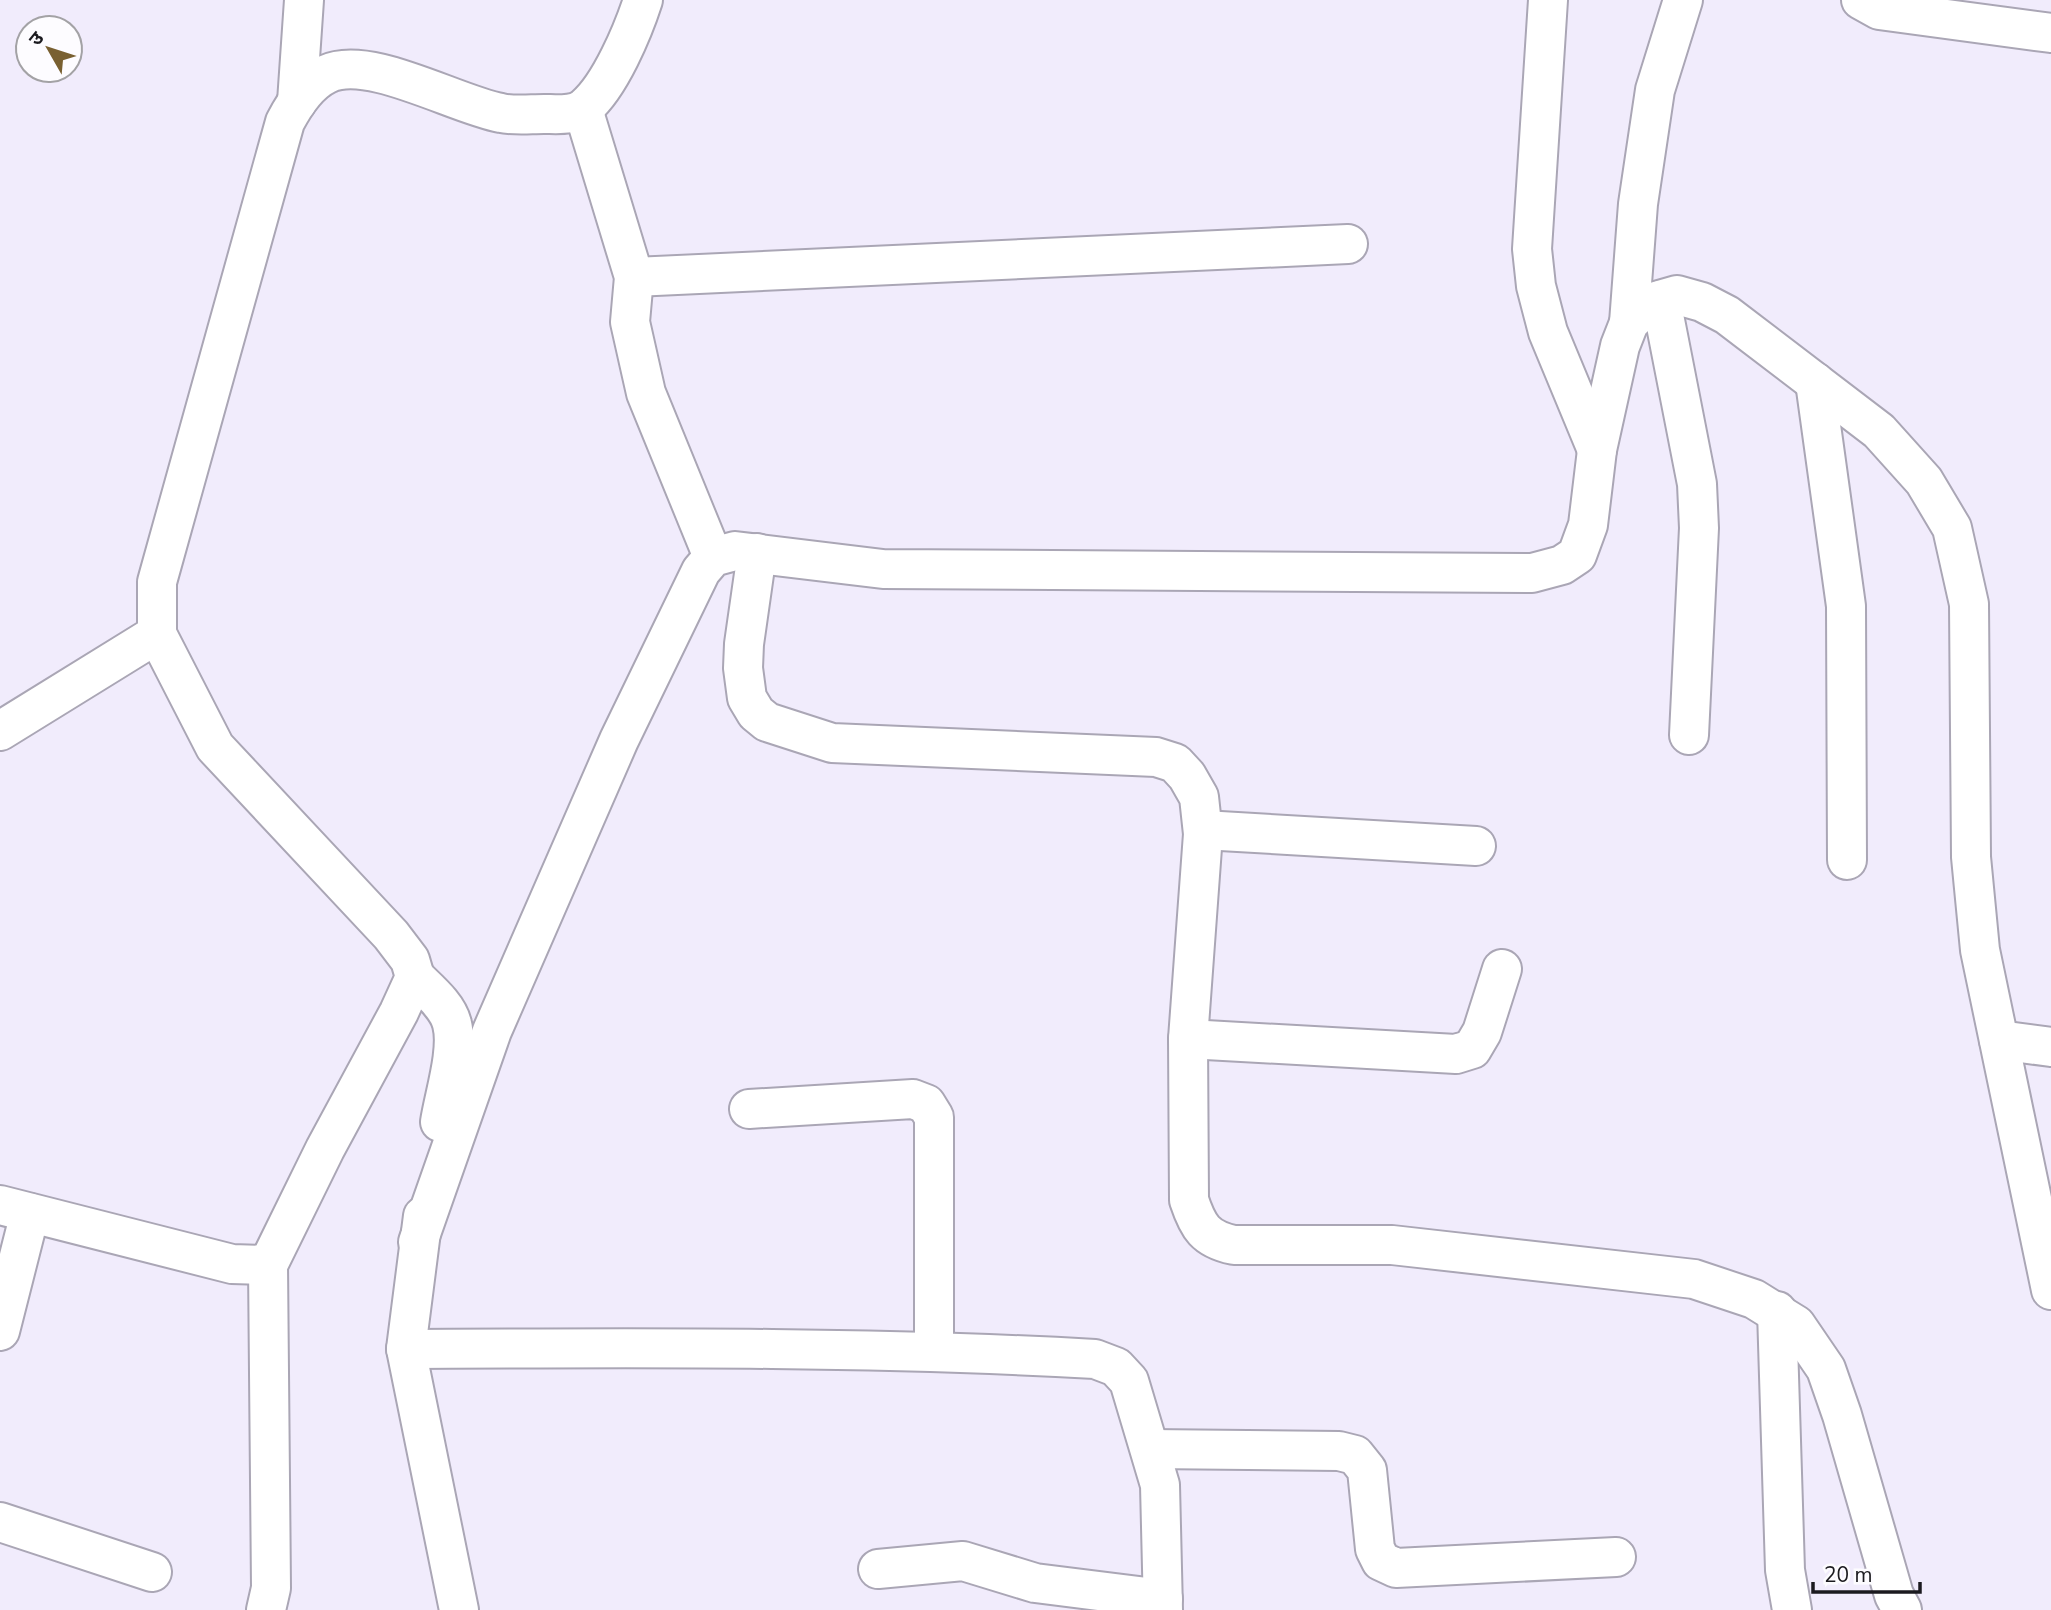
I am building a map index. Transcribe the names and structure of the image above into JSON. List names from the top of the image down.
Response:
{
  "scale_bar": "20 m",
  "north": "top left"
}
